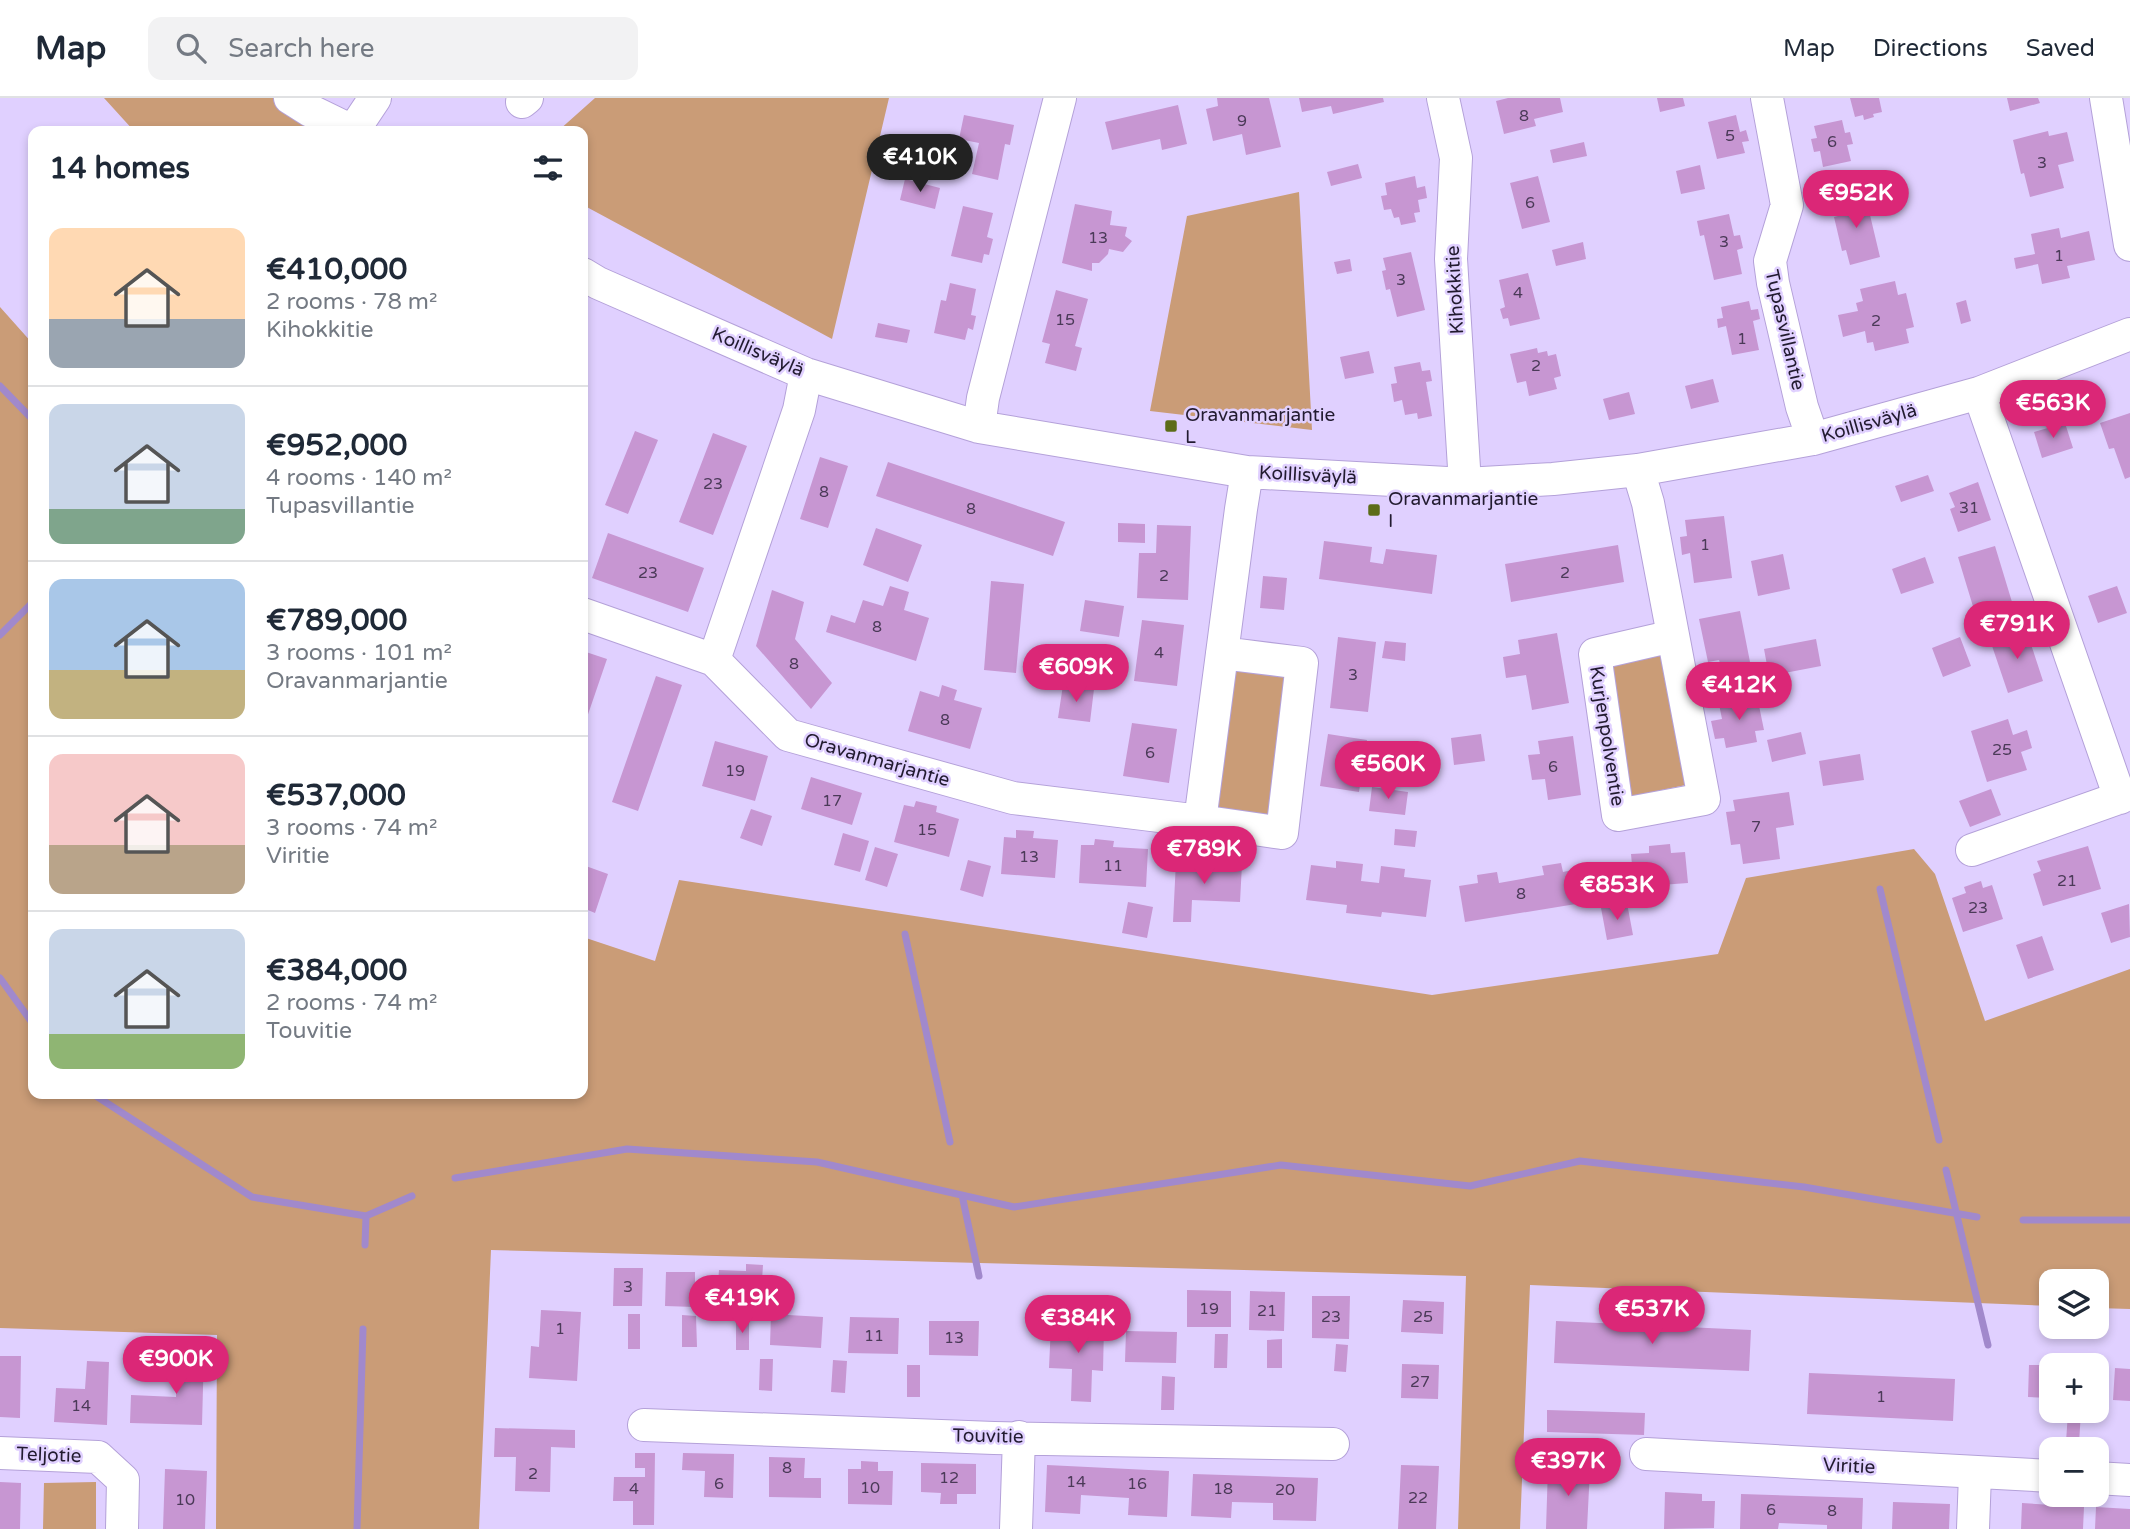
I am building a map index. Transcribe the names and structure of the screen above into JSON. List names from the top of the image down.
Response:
{
  "streets": {
    "street": [
      "Kihokkitie",
      "Tupasvillantie",
      "Koillisväylä",
      "Kurjenpolventie",
      "Oravanmarjantie",
      "Touvitie",
      "Teljotie",
      "Viritie"
    ]
  },
  "crossings": [
    ["Kihokkitie", "Koillisväylä"],
    ["Tupasvillantie", "Koillisväylä"],
    ["Koillisväylä", "Kurjenpolventie"]
  ],
  "places": {
    "transit": ["Oravanmarjantie L", "Oravanmarjantie I"]
  },
  "house_numbers": [
    "8",
    "9",
    "5",
    "6",
    "3",
    "6",
    "13",
    "3",
    "1",
    "3",
    "4",
    "15",
    "2",
    "1",
    "2",
    "23",
    "8",
    "31",
    "8",
    "1",
    "23",
    "2",
    "2",
    "8",
    "4",
    "8",
    "3",
    "8",
    "25",
    "6",
    "6",
    "19",
    "17",
    "7",
    "15",
    "13",
    "11",
    "21",
    "8",
    "23",
    "3",
    "19",
    "21",
    "23",
    "25",
    "1",
    "11",
    "13",
    "27",
    "1",
    "14",
    "8",
    "2",
    "12",
    "14",
    "6",
    "16",
    "10",
    "4",
    "18",
    "20",
    "22",
    "10",
    "6",
    "8"
  ],
  "page": {
    "header": "Map",
    "search": "Search here",
    "nav": ["Map", "Directions", "Saved"],
    "heading": "14 homes",
    "price": [
      "€410K",
      "€952K",
      "€563K",
      "€791K",
      "€609K",
      "€412K",
      "€560K",
      "€789K",
      "€853K",
      "€419K",
      "€537K",
      "€384K",
      "€900K",
      "€397K"
    ],
    "list": [
      {
        "name": "€410,000",
        "note": "2 rooms · 78 m² · Kihokkitie"
      },
      {
        "name": "€952,000",
        "note": "4 rooms · 140 m² · Tupasvillantie"
      },
      {
        "name": "€789,000",
        "note": "3 rooms · 101 m² · Oravanmarjantie"
      },
      {
        "name": "€537,000",
        "note": "3 rooms · 74 m² · Viritie"
      },
      {
        "name": "€384,000",
        "note": "2 rooms · 74 m² · Touvitie"
      }
    ],
    "map_buttons": ["+", "−"]
  }
}
